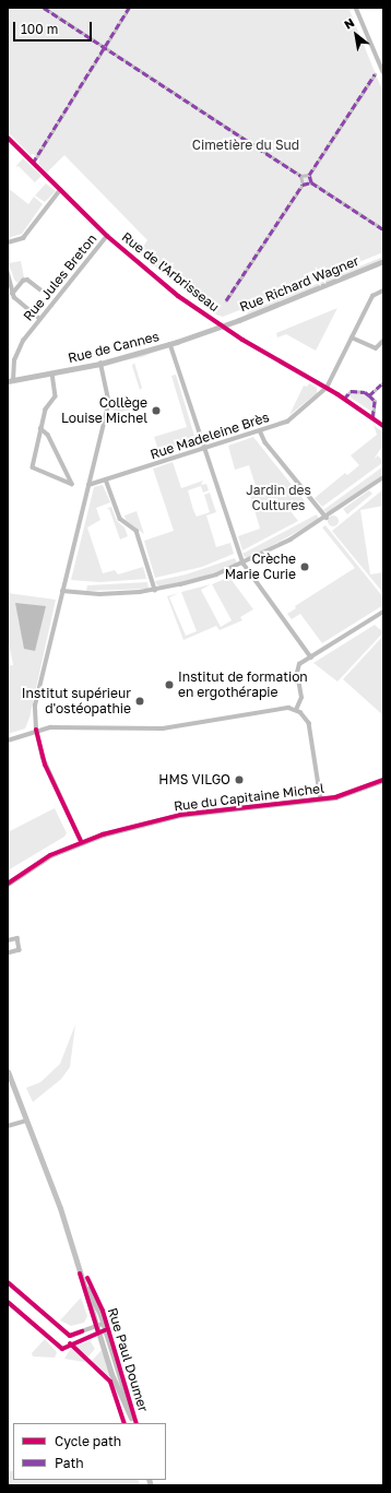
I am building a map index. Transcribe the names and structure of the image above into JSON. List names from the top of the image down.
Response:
{
  "streets": {
    "main road": ["Rue du Capitaine Michel", "Rue Paul Doumer"],
    "street": [
      "Rue de l'Arbrisseau",
      "Rue Jules Breton",
      "Rue Richard Wagner",
      "Rue de Cannes",
      "Rue Madeleine Brès"
    ]
  },
  "crossings": [
    ["Rue de l'Arbrisseau", "Rue Jules Breton"],
    ["Rue de l'Arbrisseau", "Rue Richard Wagner"],
    ["Rue de l'Arbrisseau", "Rue de Cannes"],
    ["Rue de l'Arbrisseau", "Rue Madeleine Brès"],
    ["Rue Jules Breton", "Rue de Cannes"],
    ["Rue Richard Wagner", "Rue de Cannes"]
  ],
  "parks": ["Cimetière du Sud", "Jardin des Cultures"],
  "places": [
    "Collège Louise Michel",
    "Crèche Marie Curie",
    "Institut de formation en ergothérapie",
    "Institut supérieur d'ostéopathie",
    "HMS VILGO"
  ],
  "legend": ["Cycle path", "Path"],
  "scale_bar": "100 m",
  "north": "top left"
}
